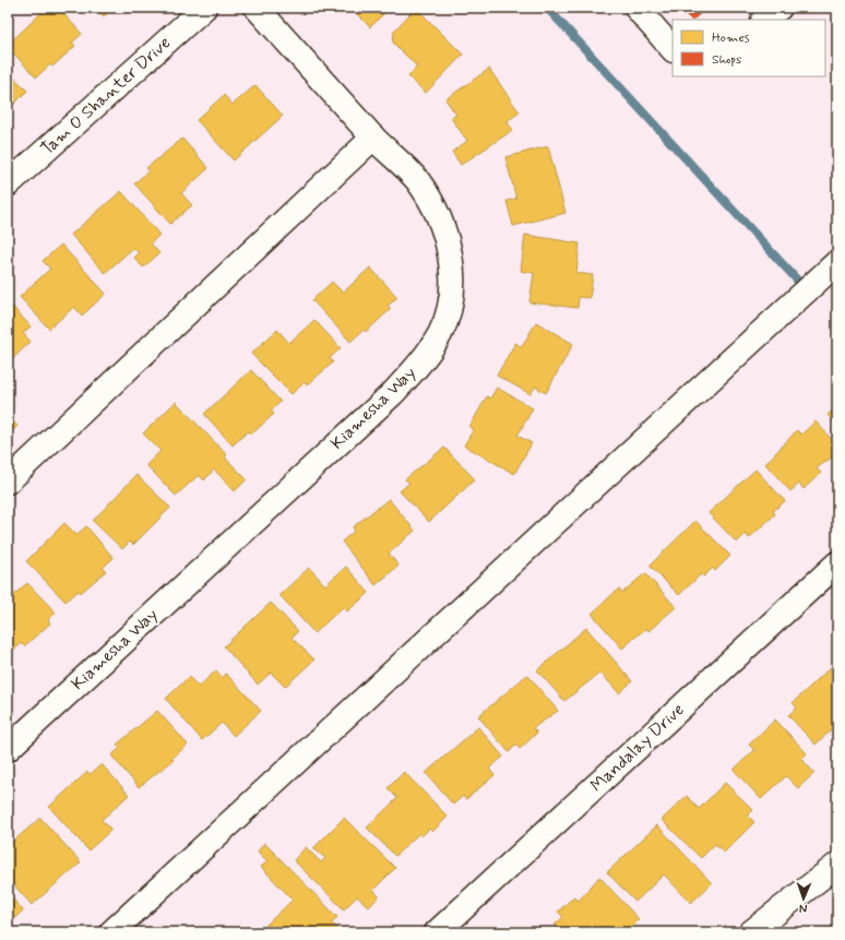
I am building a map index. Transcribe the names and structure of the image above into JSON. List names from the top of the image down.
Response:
{
  "streets": {
    "street": ["Tam O Shanter Drive", "Kiamesha Way", "Mandalay Drive"]
  },
  "legend": ["Homes", "Shops"],
  "north": "bottom"
}
